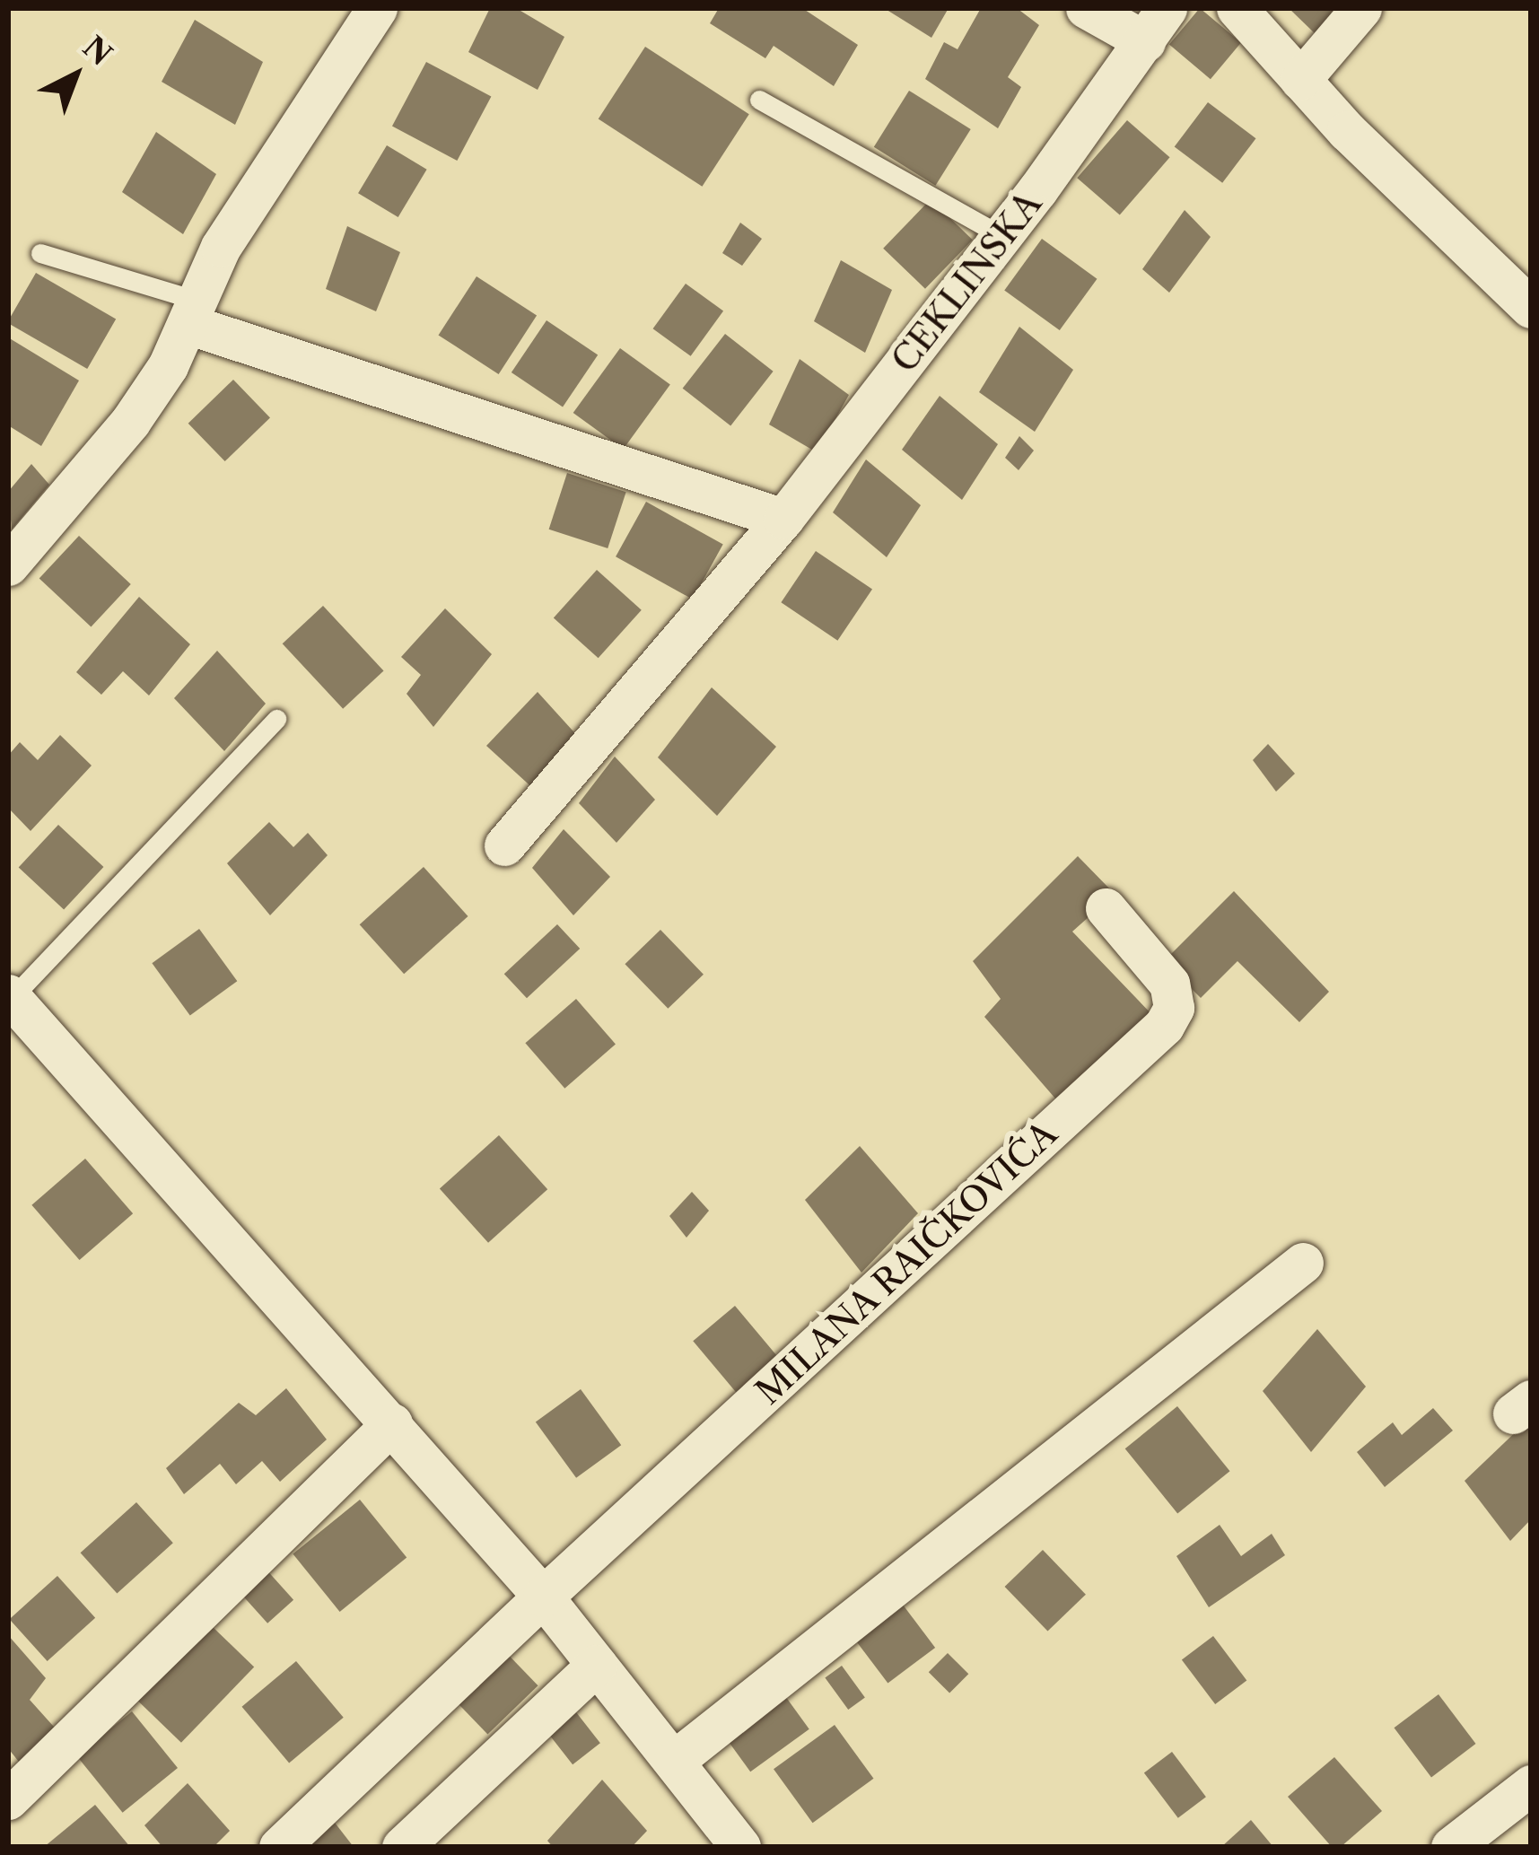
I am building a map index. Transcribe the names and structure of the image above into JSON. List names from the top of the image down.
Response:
{
  "streets": {
    "street": ["CEKLINSKA", "MILANA RAIČKOVIĆA"]
  },
  "north": "top right"
}
